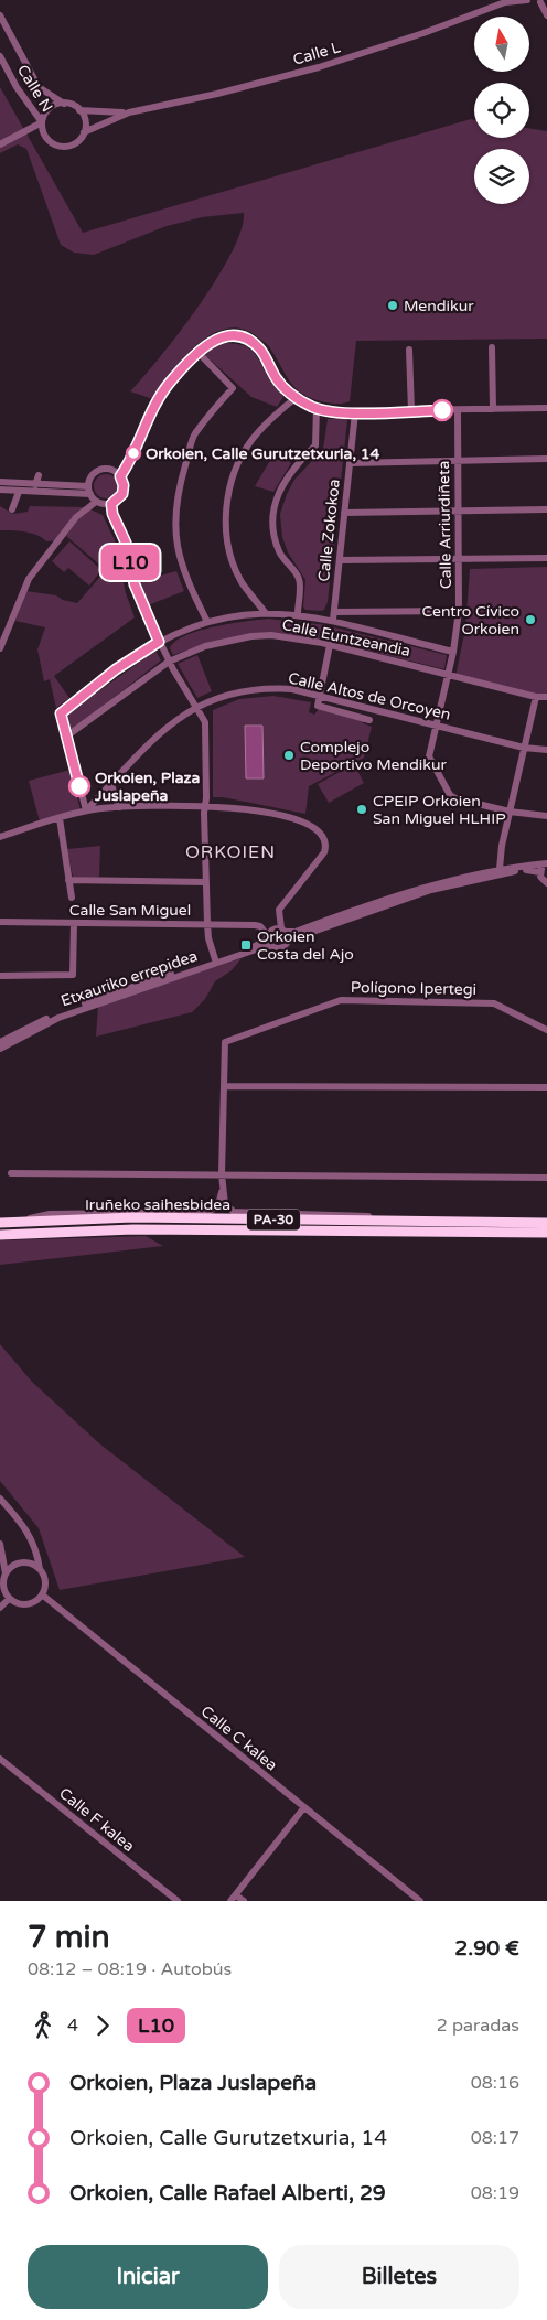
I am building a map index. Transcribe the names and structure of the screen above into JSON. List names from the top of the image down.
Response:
{
  "streets": {
    "highway": ["Iruñeko saihesbidea", "PA-30"],
    "street": [
      "Calle L",
      "Calle N",
      "Calle Arriurdiñeta",
      "Calle Zokokoa",
      "Calle Euntzeandia",
      "Calle Altos de Orcoyen",
      "Calle San Miguel",
      "Etxauriko errepidea",
      "Polígono Ipertegi",
      "Calle C kalea",
      "Calle F kalea"
    ]
  },
  "crossings": [
    ["Calle L", "Calle N"],
    ["Calle Arriurdiñeta", "Calle Euntzeandia"],
    ["Calle Arriurdiñeta", "Calle Altos de Orcoyen"],
    ["Calle San Miguel", "Etxauriko errepidea"]
  ],
  "districts": ["ORKOIEN"],
  "places": {
    "other": [
      "Mendikur",
      "Orkoien, Calle Gurutzetxuria, 14",
      "Centro Cívico Orkoien",
      "Complejo Deportivo Mendikur",
      "Orkoien, Plaza Juslapeña",
      "CPEIP Orkoien San Miguel HLHIP"
    ],
    "transit": ["Orkoien Costa del Ajo"]
  },
  "lines": ["bus line L10"],
  "north": "top",
  "page": {
    "on_map": "L10",
    "heading": ["7 min", "08:12 – 08:19 · Autobús", "2.90 €"],
    "legs": ["4", "L10", "2 paradas"],
    "list": [
      {
        "name": "Orkoien, Plaza Juslapeña",
        "value": "08:16"
      },
      {
        "name": "Orkoien, Calle Gurutzetxuria, 14",
        "value": "08:17"
      },
      {
        "name": "Orkoien, Calle Rafael Alberti, 29",
        "value": "08:19"
      }
    ],
    "buttons": ["Iniciar", "Billetes"]
  }
}
